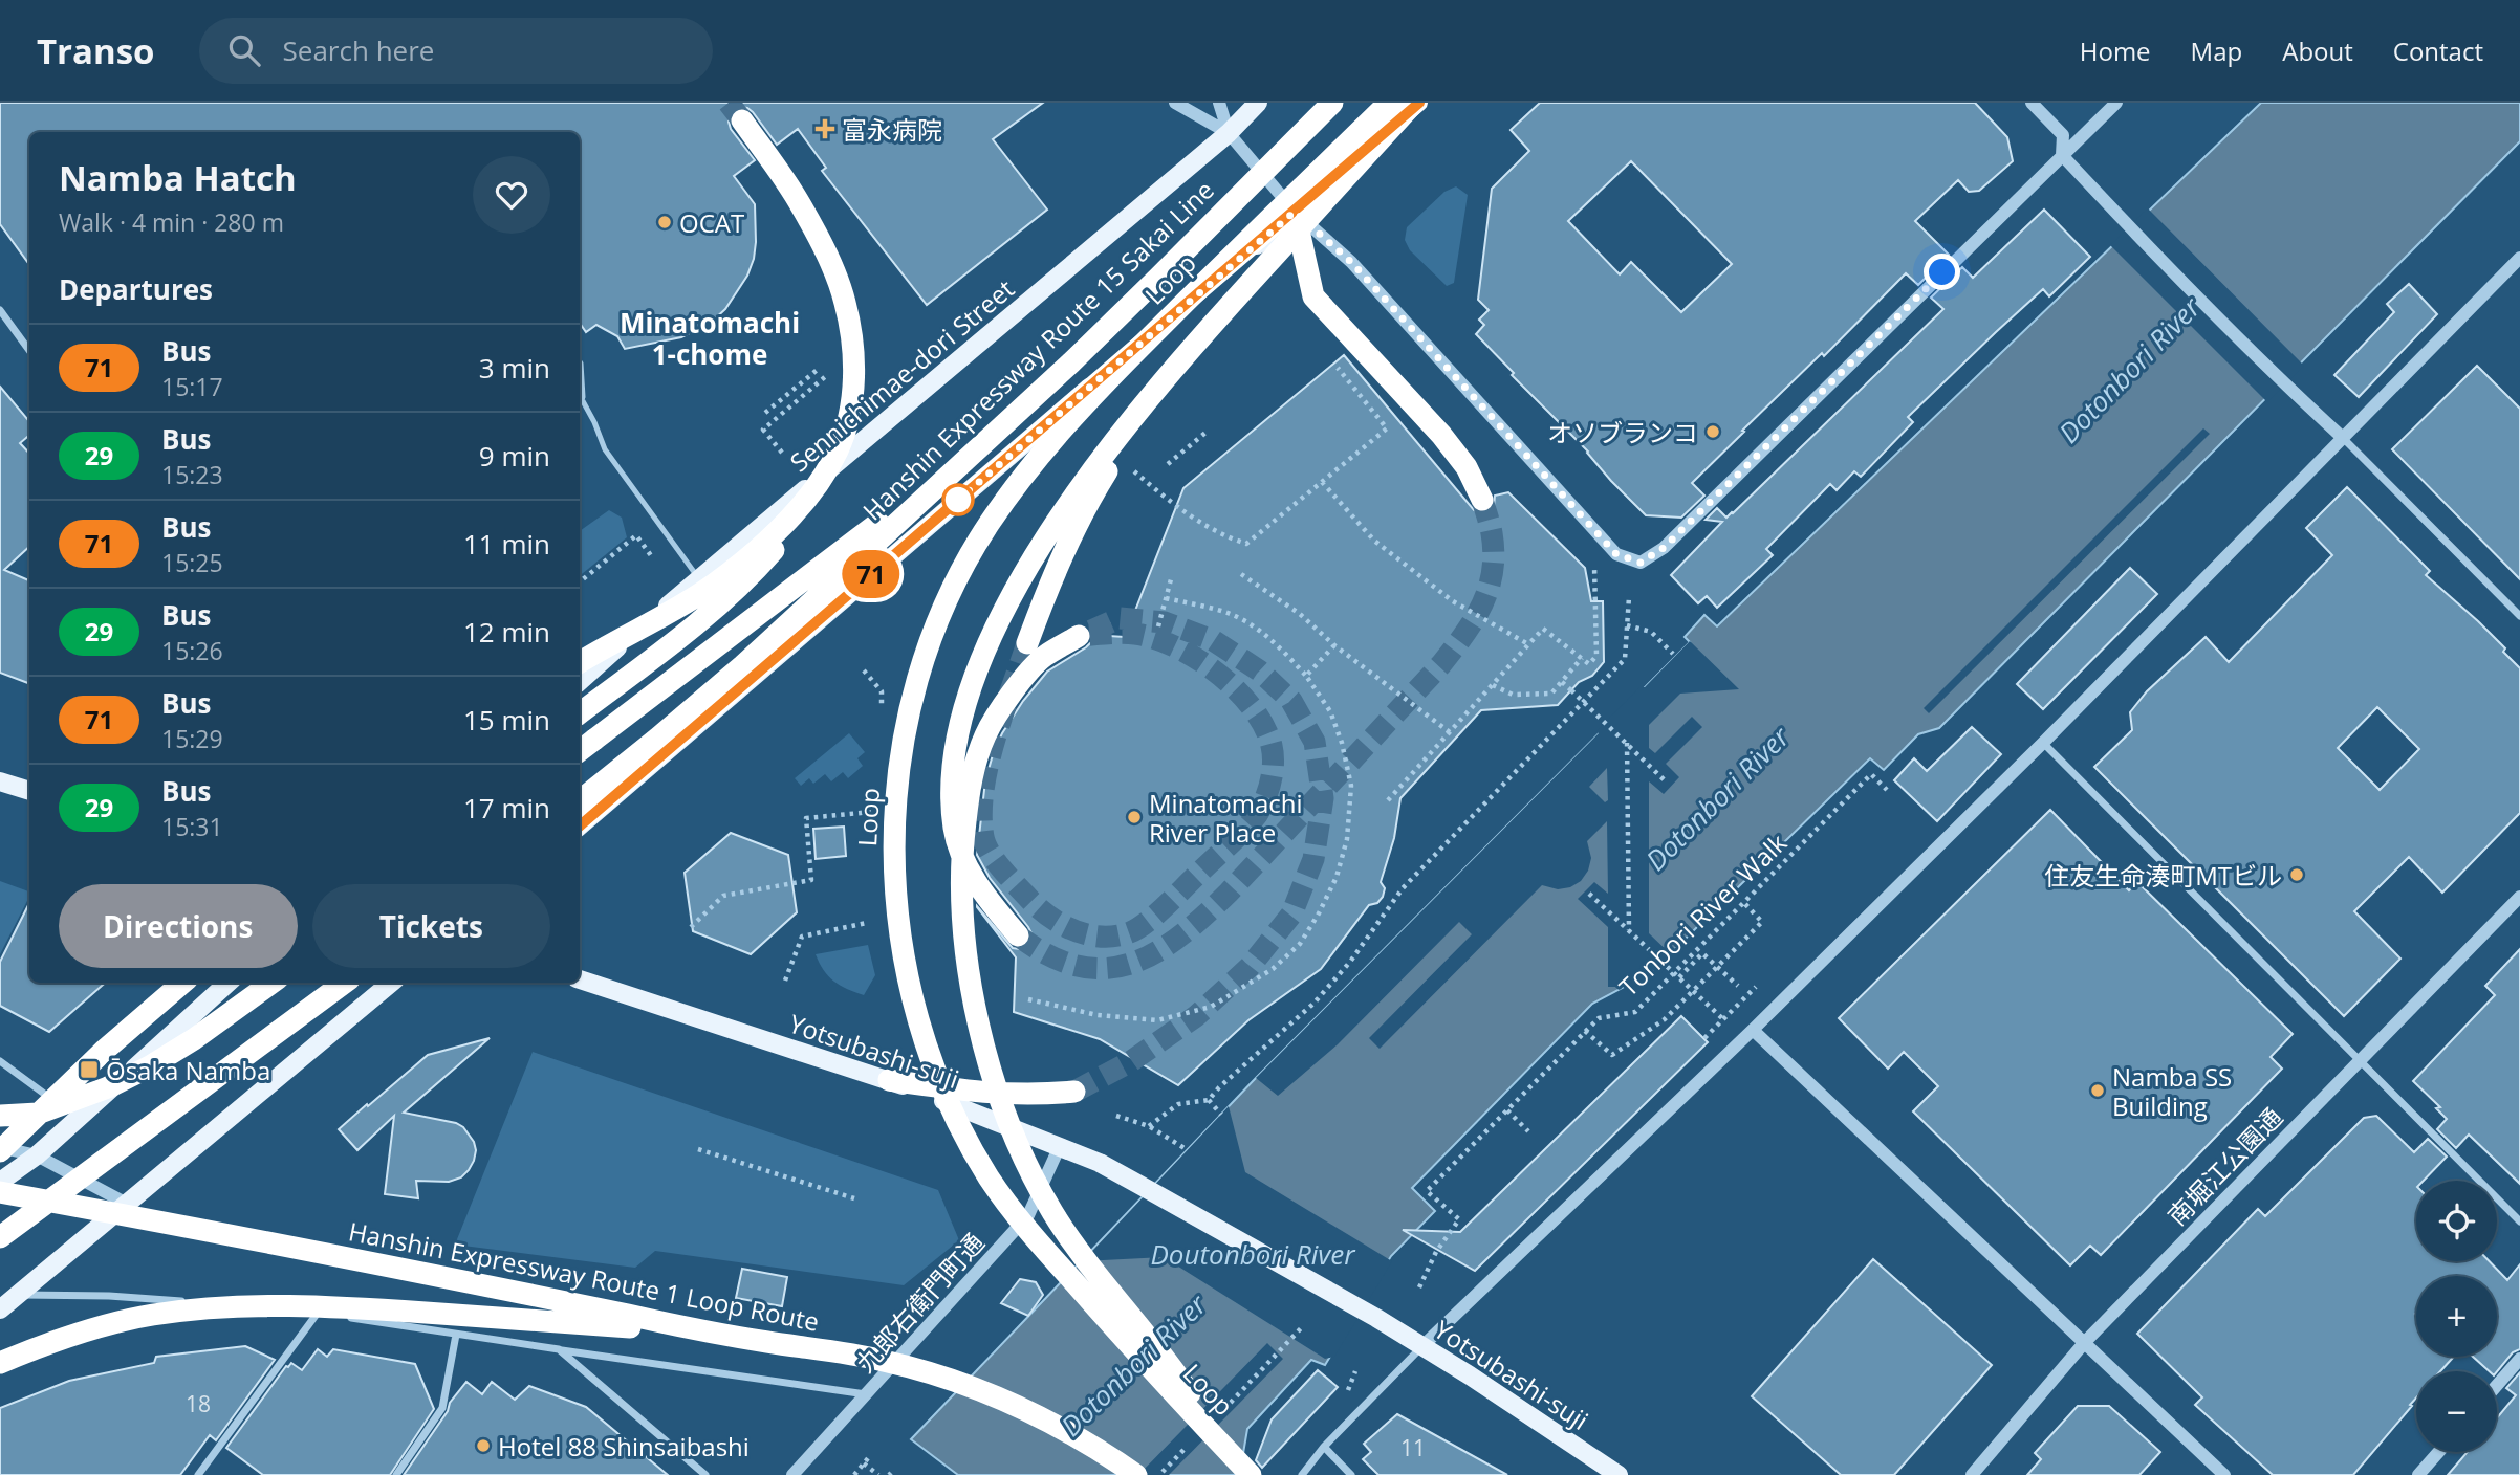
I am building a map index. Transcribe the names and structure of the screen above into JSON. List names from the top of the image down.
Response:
{
  "streets": {
    "highway": ["Loop", "Hanshin Expressway Route 15 Sakai Line", "Hanshin Expressway Route 1 Loop Route"],
    "main road": ["Sennichimae-dori Street", "Yotsubashi-suji"],
    "street": ["南堀江公園通", "九郎右衛門町通"],
    "path": ["Tonbori River Walk"]
  },
  "crossings": [
    ["Yotsubashi-suji", "九郎右衛門町通"]
  ],
  "districts": ["Minatomachi 1-chome"],
  "water": ["Dotonbori River", "Doutonbori River"],
  "places": {
    "health": ["富永病院"],
    "other": [
      "OCAT",
      "オソブランコ",
      "Minatomachi River Place",
      "住友生命湊町MTビル",
      "Namba SS Building",
      "Hotel 88 Shinsaibashi"
    ],
    "transit": ["Ōsaka Namba"]
  },
  "lines": ["bus line 71"],
  "house_numbers": ["18", "11"],
  "page": {
    "header": "Transo",
    "search": "Search here",
    "nav": [
      "Home",
      "Map",
      "About",
      "Contact"
    ],
    "on_map": "71",
    "heading": [
      ["Namba Hatch", "Walk · 4 min · 280 m"],
      "Departures"
    ],
    "list": [
      {
        "mark": "71",
        "name": "Bus",
        "note": "15:17",
        "value": "3 min"
      },
      {
        "mark": "29",
        "name": "Bus",
        "note": "15:23",
        "value": "9 min"
      },
      {
        "mark": "71",
        "name": "Bus",
        "note": "15:25",
        "value": "11 min"
      },
      {
        "mark": "29",
        "name": "Bus",
        "note": "15:26",
        "value": "12 min"
      },
      {
        "mark": "71",
        "name": "Bus",
        "note": "15:29",
        "value": "15 min"
      },
      {
        "mark": "29",
        "name": "Bus",
        "note": "15:31",
        "value": "17 min"
      }
    ],
    "buttons": ["Directions", "Tickets"],
    "map_buttons": ["+", "−"]
  }
}
